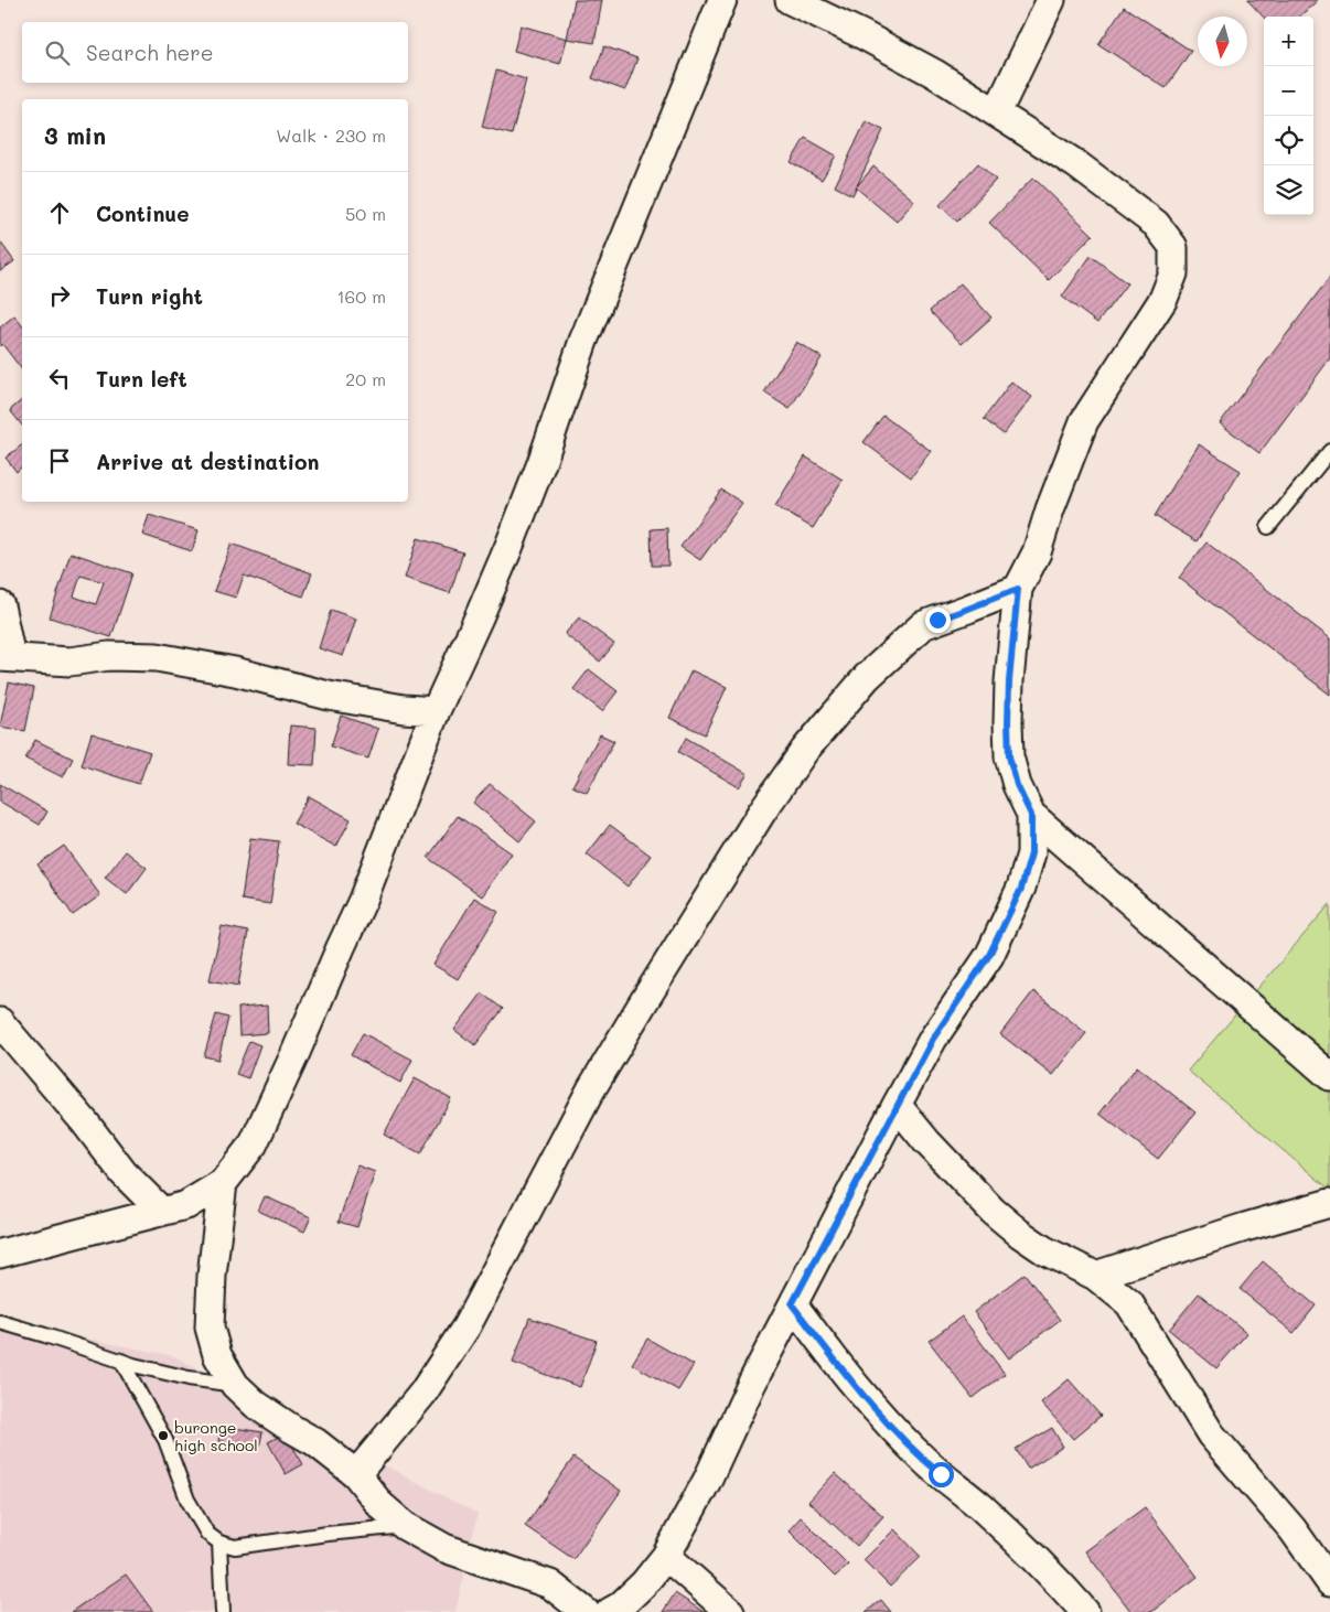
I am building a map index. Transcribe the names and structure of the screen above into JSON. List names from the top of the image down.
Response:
{
  "places": ["buronge high school"],
  "north": "bottom",
  "page": {
    "map_buttons": ["+", "−"],
    "search": "Search here",
    "heading": ["3 min", "Walk · 230 m"],
    "list": [
      ["Continue", "50 m"],
      ["Turn right", "160 m"],
      ["Turn left", "20 m"],
      "Arrive at destination"
    ]
  }
}
